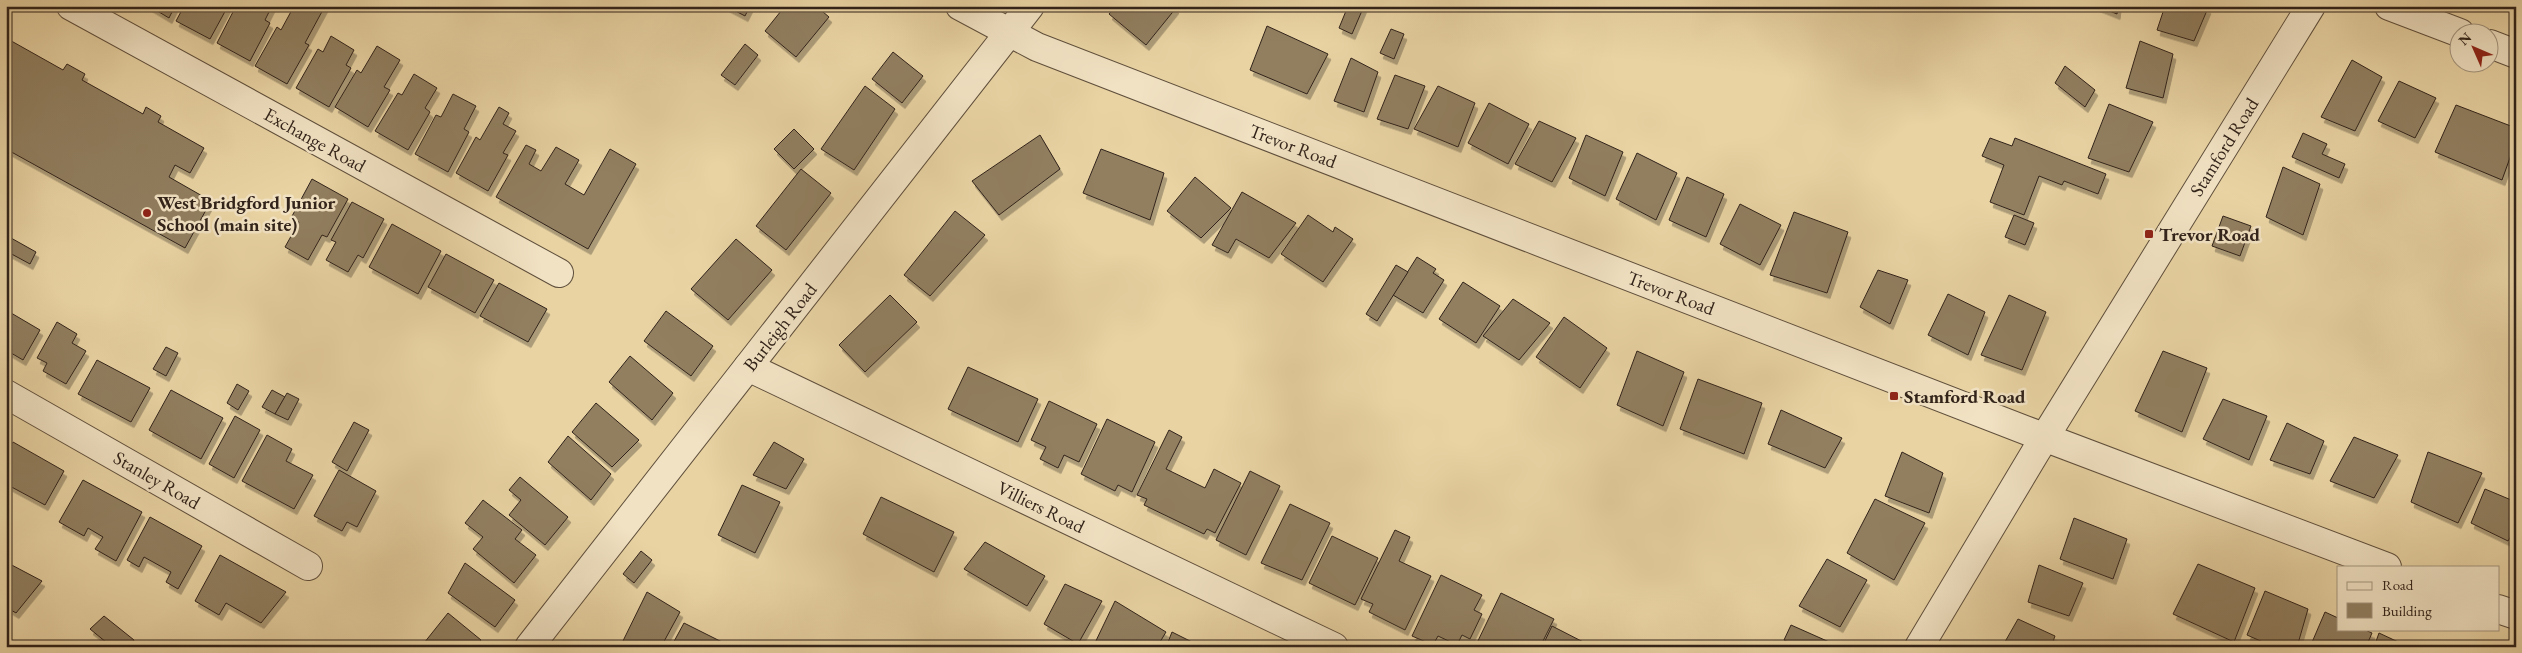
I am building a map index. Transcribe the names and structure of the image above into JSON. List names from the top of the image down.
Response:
{
  "streets": {
    "street": [
      "Exchange Road",
      "Trevor Road",
      "Stamford Road",
      "Burleigh Road",
      "Stanley Road",
      "Villiers Road"
    ]
  },
  "crossings": [
    ["Trevor Road", "Stamford Road"],
    ["Trevor Road", "Burleigh Road"],
    ["Burleigh Road", "Villiers Road"]
  ],
  "places": {
    "other": ["West Bridgford Junior School (main site)"],
    "transit": ["Trevor Road", "Stamford Road"]
  },
  "legend": ["Road", "Building"],
  "north": "top left"
}
